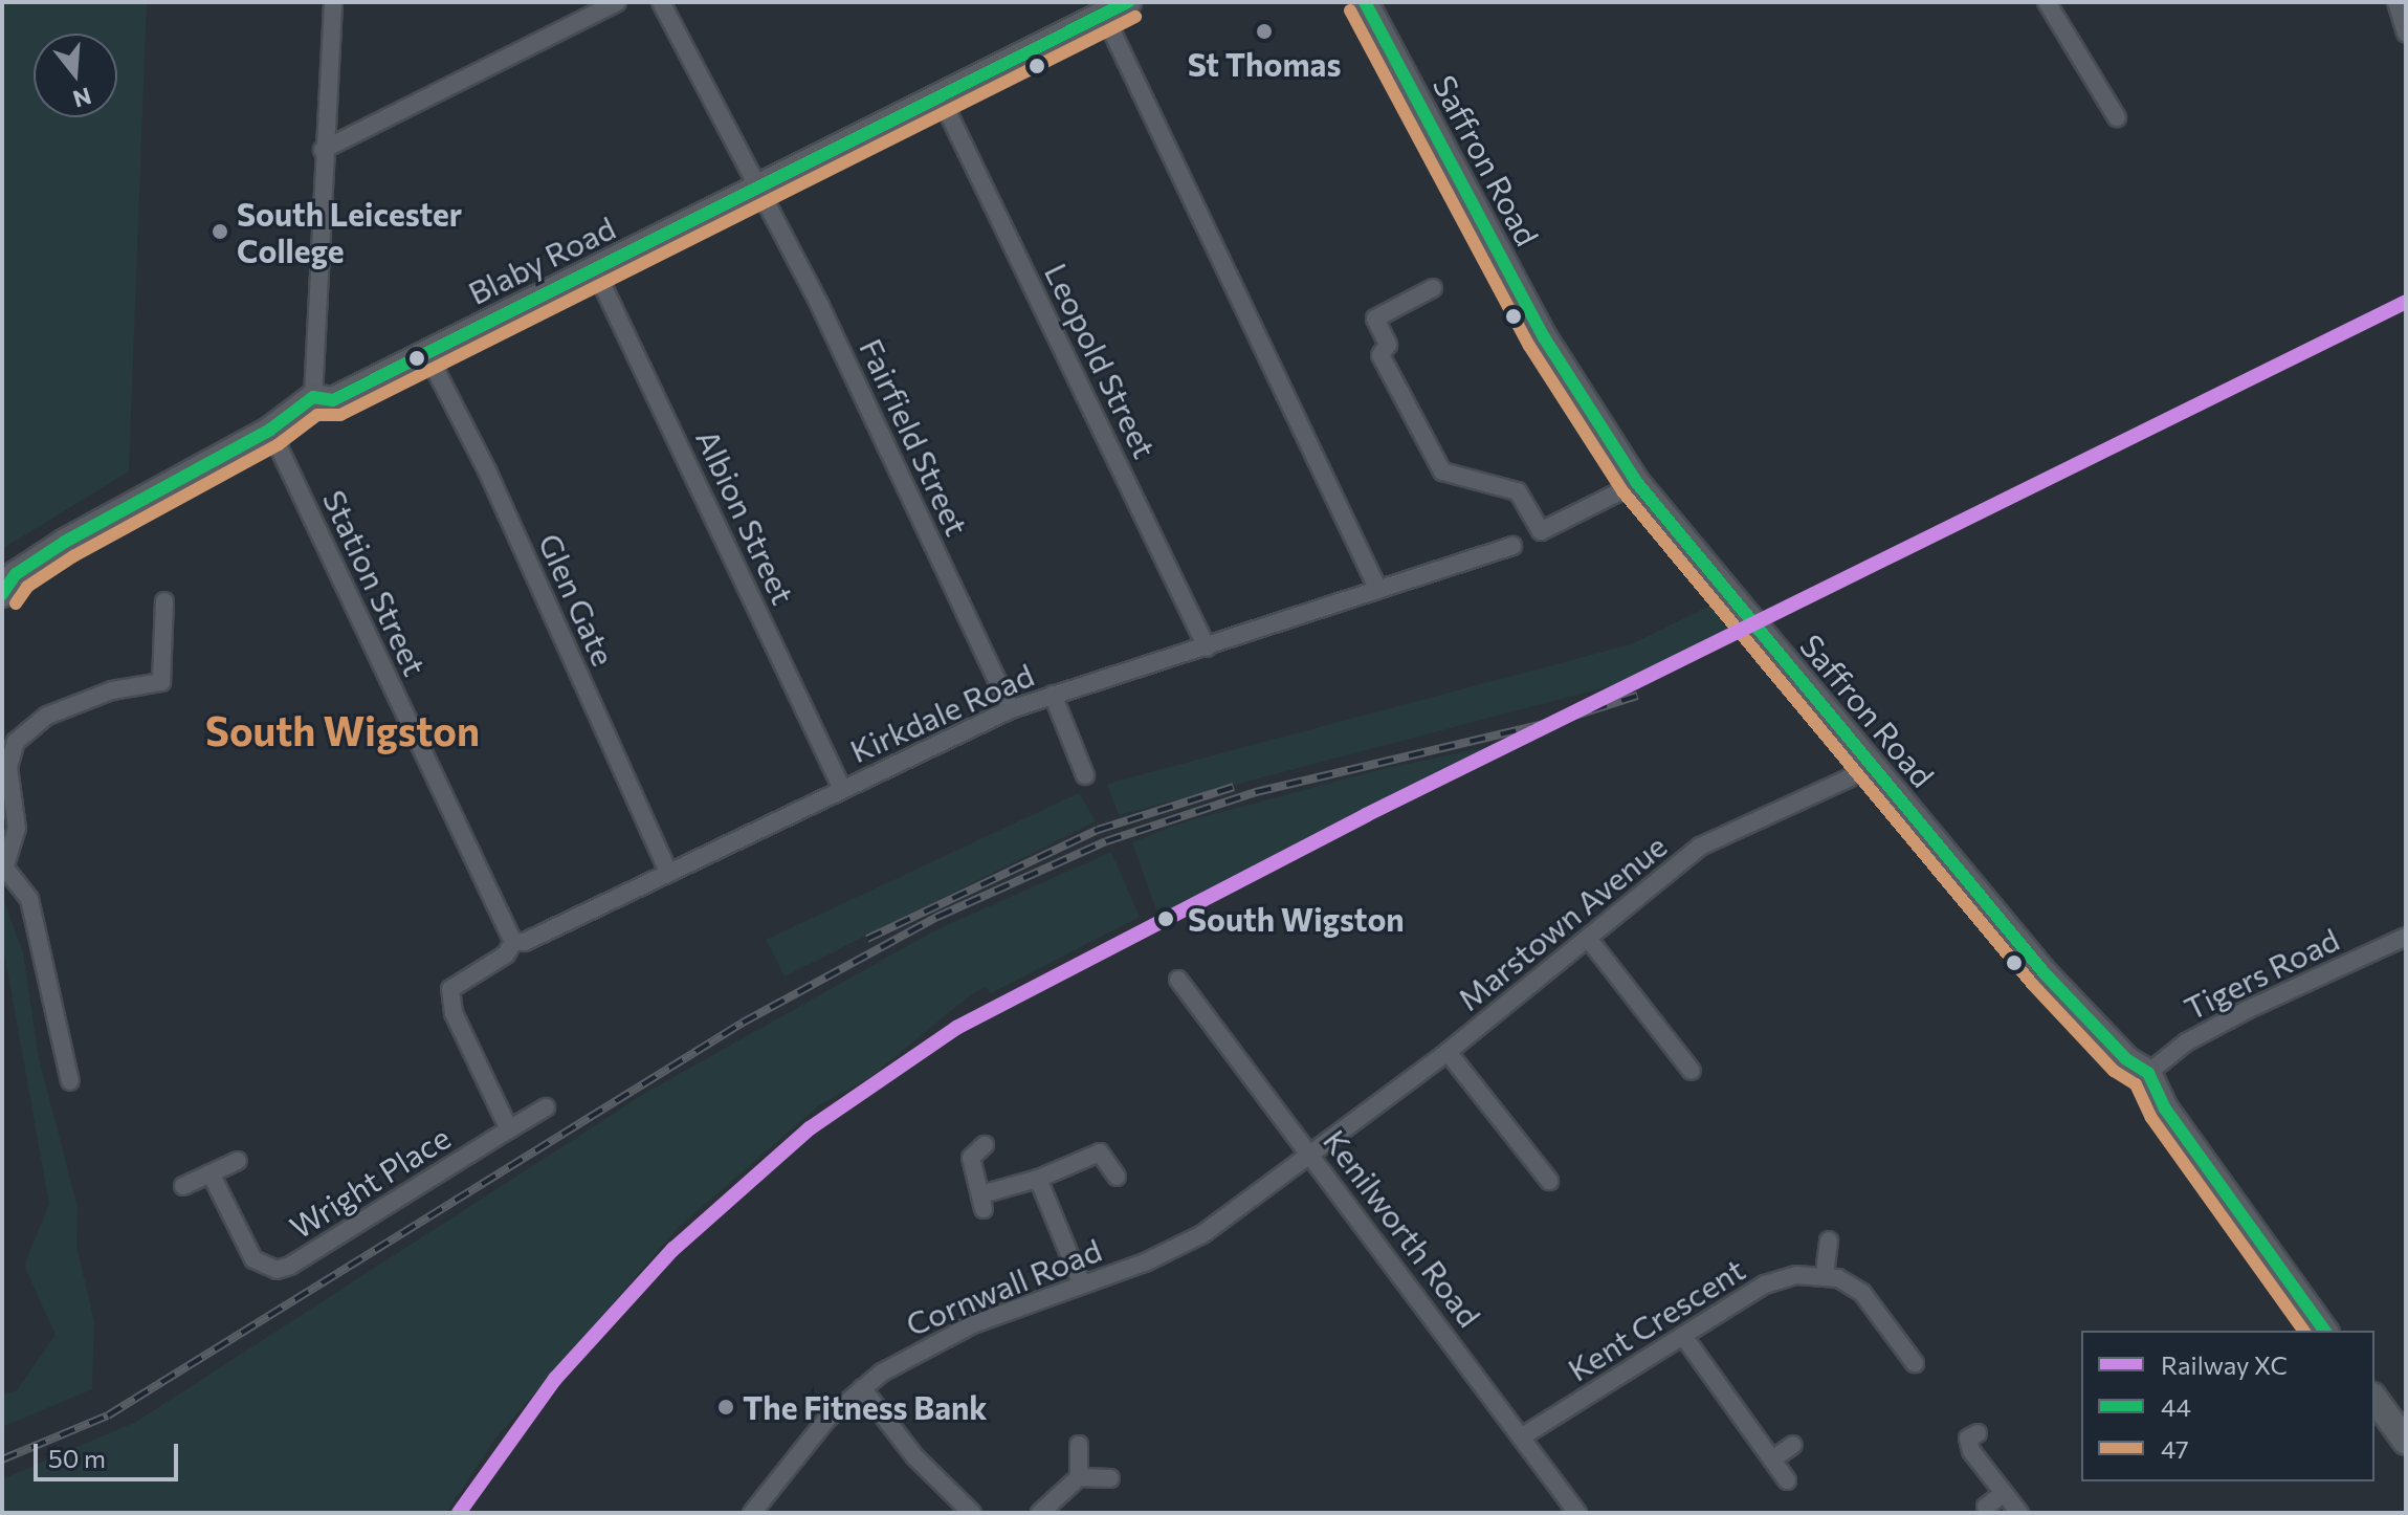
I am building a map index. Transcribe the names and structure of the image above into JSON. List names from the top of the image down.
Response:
{
  "streets": {
    "main road": ["Saffron Road", "Blaby Road"],
    "street": [
      "Leopold Street",
      "Fairfield Street",
      "Albion Street",
      "Station Street",
      "Glen Gate",
      "Kirkdale Road",
      "Marstown Avenue",
      "Tigers Road",
      "Wright Place",
      "Kenilworth Road",
      "Cornwall Road",
      "Kent Crescent"
    ]
  },
  "crossings": [
    ["Saffron Road", "Marstown Avenue"],
    ["Saffron Road", "Tigers Road"],
    ["Blaby Road", "Leopold Street"],
    ["Blaby Road", "Fairfield Street"],
    ["Blaby Road", "Albion Street"],
    ["Blaby Road", "Station Street"],
    ["Blaby Road", "Glen Gate"],
    ["Leopold Street", "Kirkdale Road"],
    ["Fairfield Street", "Kirkdale Road"],
    ["Albion Street", "Kirkdale Road"],
    ["Station Street", "Kirkdale Road"],
    ["Glen Gate", "Kirkdale Road"],
    ["Kirkdale Road", "Wright Place"],
    ["Marstown Avenue", "Kenilworth Road"],
    ["Marstown Avenue", "Cornwall Road"],
    ["Kenilworth Road", "Cornwall Road"],
    ["Kenilworth Road", "Kent Crescent"]
  ],
  "districts": ["South Wigston"],
  "places": [
    "St Thomas",
    "South Leicester College",
    "South Wigston",
    "The Fitness Bank"
  ],
  "lines": ["transit line 44", "transit line 47", "rail line XC"],
  "legend": ["Railway XC", "44", "47"],
  "scale_bar": "50 m",
  "north": "bottom"
}
